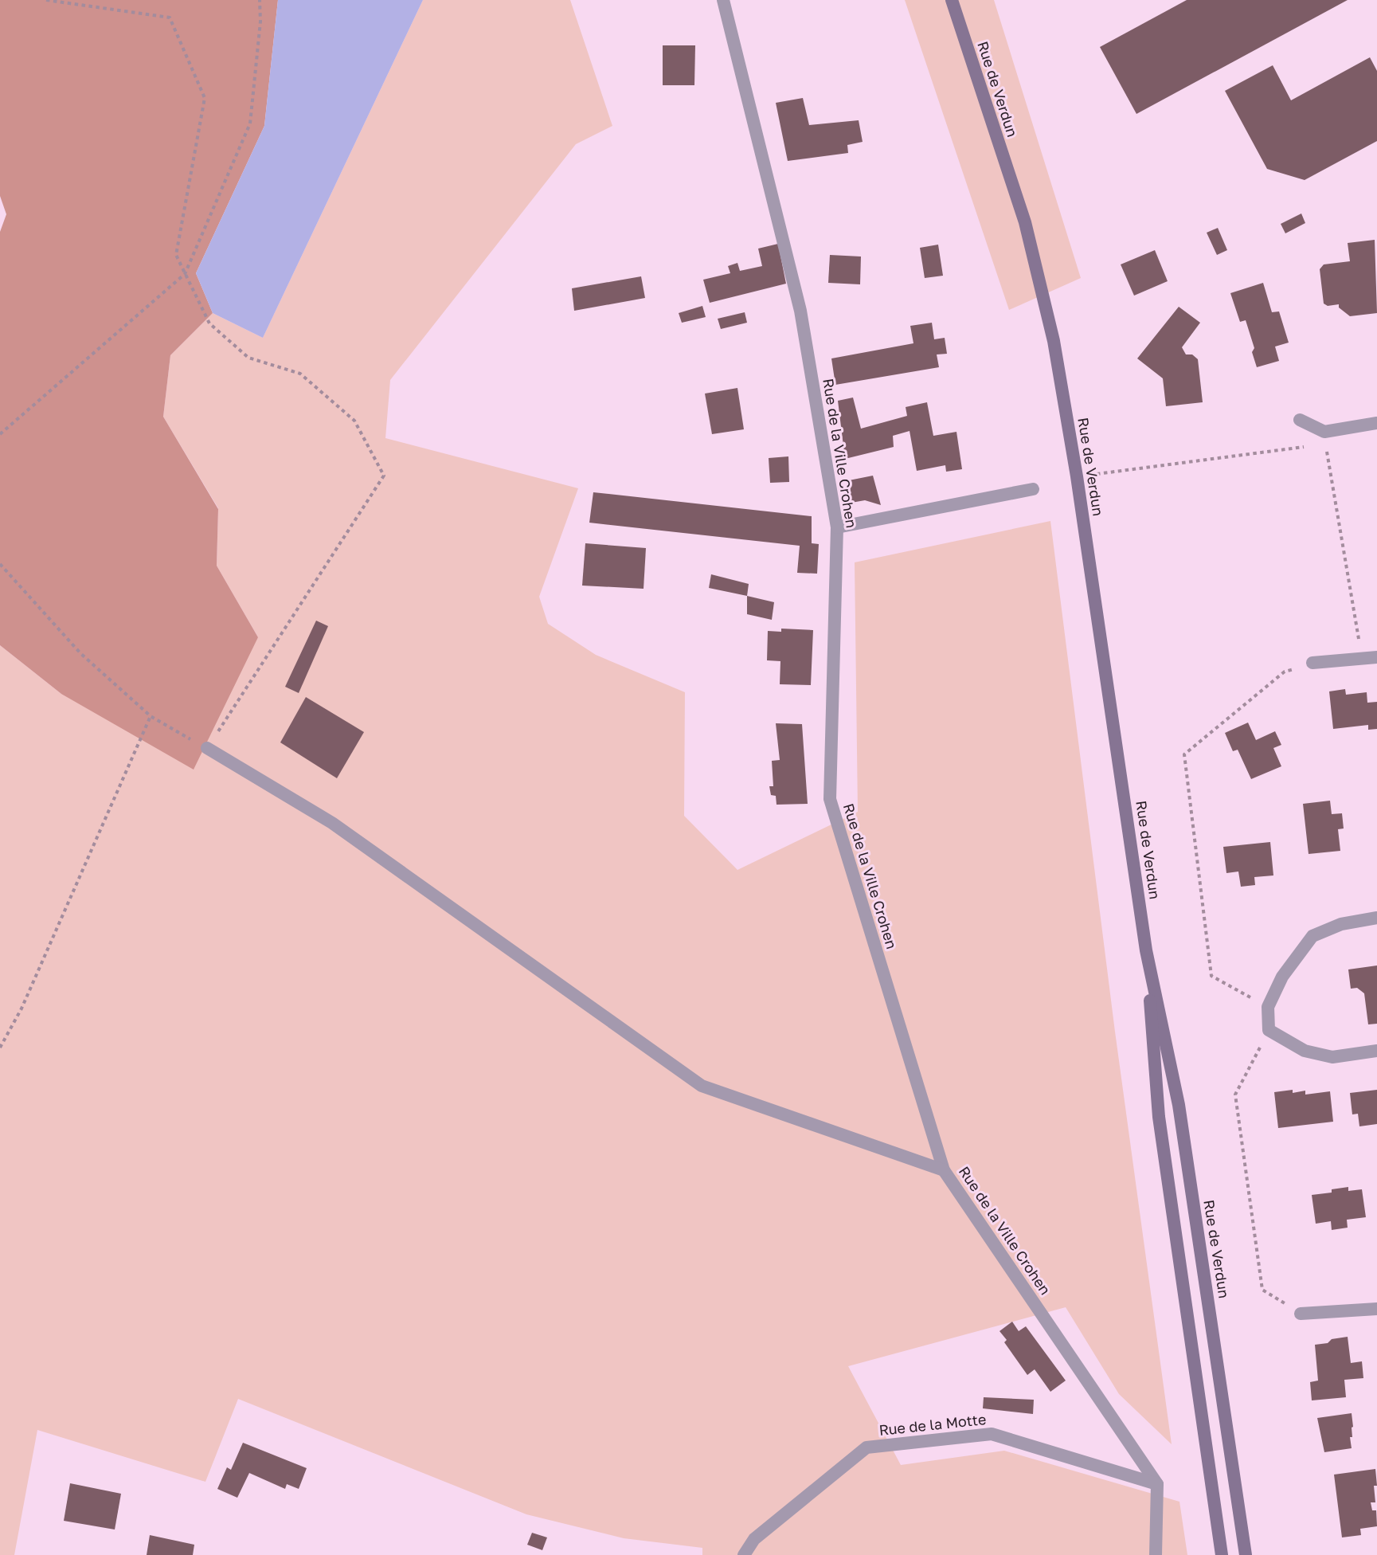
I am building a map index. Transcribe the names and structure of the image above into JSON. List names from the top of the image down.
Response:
{
  "streets": {
    "main road": ["Rue de Verdun"],
    "street": ["Rue de la Ville Crohen", "Rue de la Motte"]
  },
  "crossings": [
    ["Rue de la Ville Crohen", "Rue de la Motte"]
  ]
}
